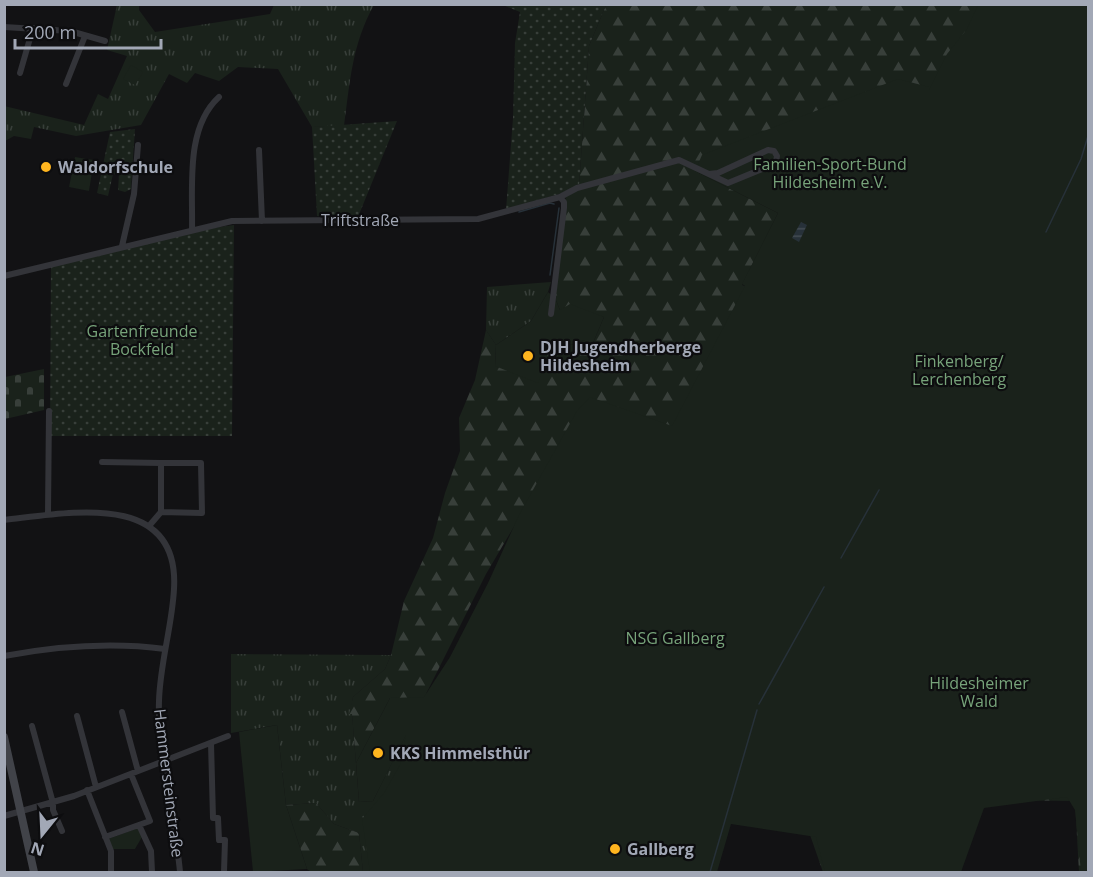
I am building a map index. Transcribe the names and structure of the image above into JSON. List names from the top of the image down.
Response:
{
  "streets": {
    "street": ["Triftstraße", "Hammersteinstraße"]
  },
  "parks": [
    "Familien-Sport-Bund Hildesheim e.V.",
    "Gartenfreunde Bockfeld",
    "Finkenberg/ Lerchenberg",
    "NSG Gallberg",
    "Hildesheimer Wald"
  ],
  "places": [
    "Waldorfschule",
    "DJH Jugendherberge Hildesheim",
    "KKS Himmelsthür",
    "Gallberg"
  ],
  "scale_bar": "200 m",
  "north": "bottom"
}
